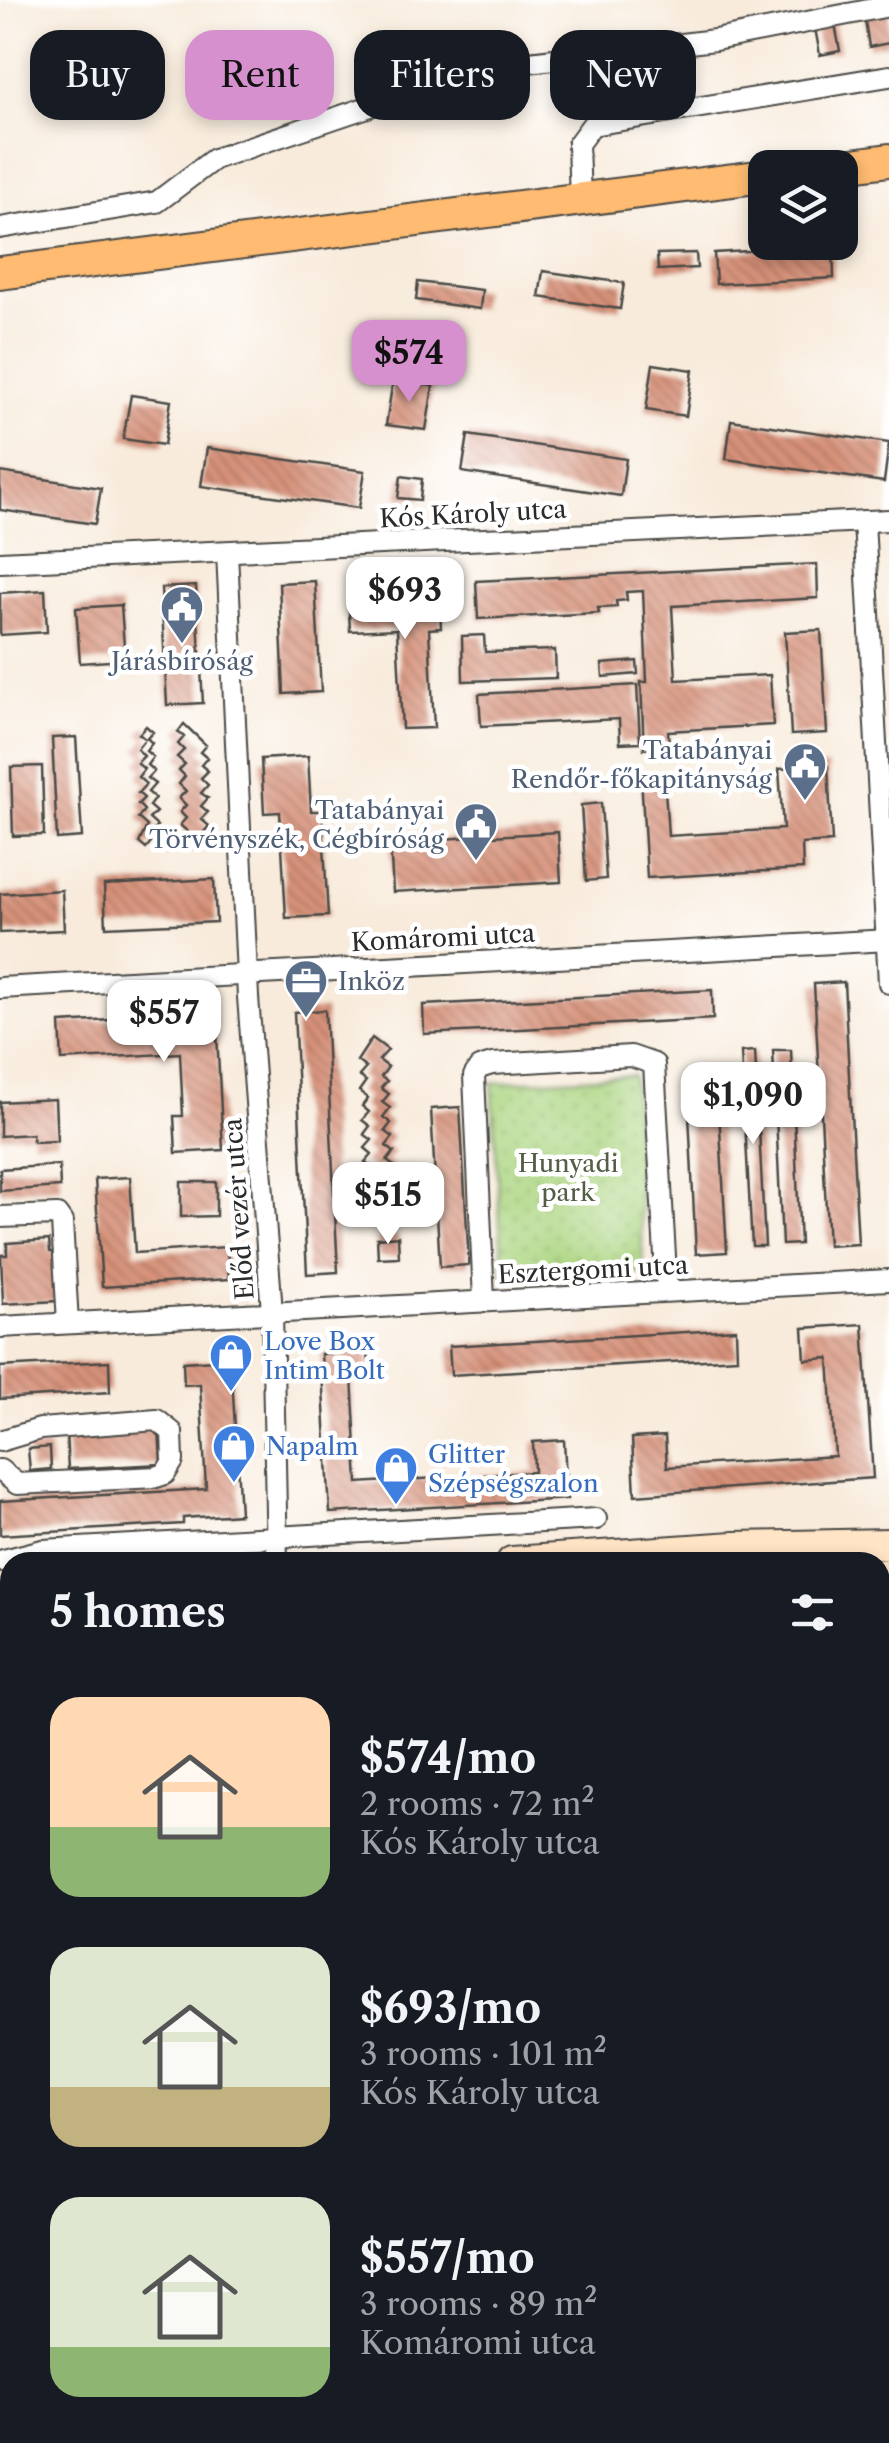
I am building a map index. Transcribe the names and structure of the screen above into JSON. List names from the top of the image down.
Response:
{
  "streets": {
    "street": [
      "Kós Károly utca",
      "Komáromi utca",
      "Előd vezér utca",
      "Esztergomi utca"
    ]
  },
  "crossings": [
    ["Kós Károly utca", "Előd vezér utca"],
    ["Komáromi utca", "Előd vezér utca"],
    ["Előd vezér utca", "Esztergomi utca"]
  ],
  "parks": ["Hunyadi park"],
  "places": {
    "public building": ["Járásbíróság", "Tatabányai Rendőr-főkapitányság", "Tatabányai Törvényszék, Cégbíróság"],
    "office": ["Inköz"],
    "shop": ["Love Box Intim Bolt", "Napalm", "Glitter Szépségszalon"]
  },
  "page": {
    "chip": [
      "Buy",
      "Rent",
      "Filters",
      "New"
    ],
    "price": [
      "$574",
      "$693",
      "$557",
      "$1,090",
      "$515"
    ],
    "heading": "5 homes",
    "list": [
      {
        "name": "$574/mo",
        "note": "2 rooms · 72 m² · Kós Károly utca"
      },
      {
        "name": "$693/mo",
        "note": "3 rooms · 101 m² · Kós Károly utca"
      },
      {
        "name": "$557/mo",
        "note": "3 rooms · 89 m² · Komáromi utca"
      }
    ]
  }
}
